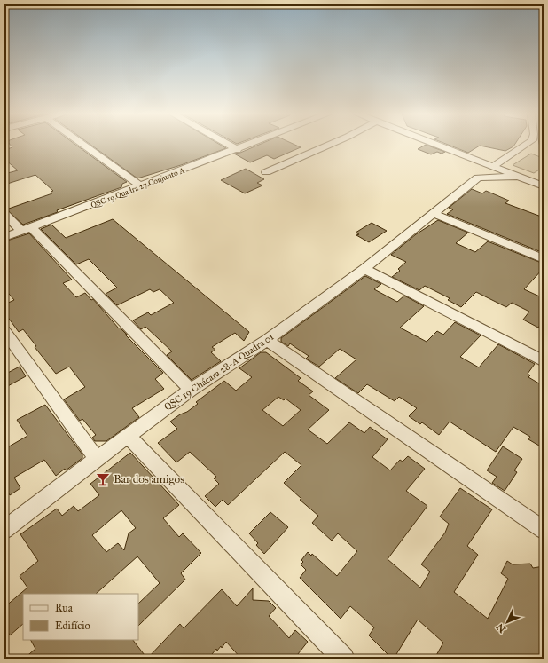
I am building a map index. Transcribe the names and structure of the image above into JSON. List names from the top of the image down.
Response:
{
  "streets": {
    "street": ["QSC 19 Quadra 27 Conjunto A", "QSC 19 Chácara 28-A Quadra 01"]
  },
  "places": {
    "bar": ["Bar dos amigos"]
  },
  "legend": ["Rua", "Edifício"],
  "north": "bottom left"
}
